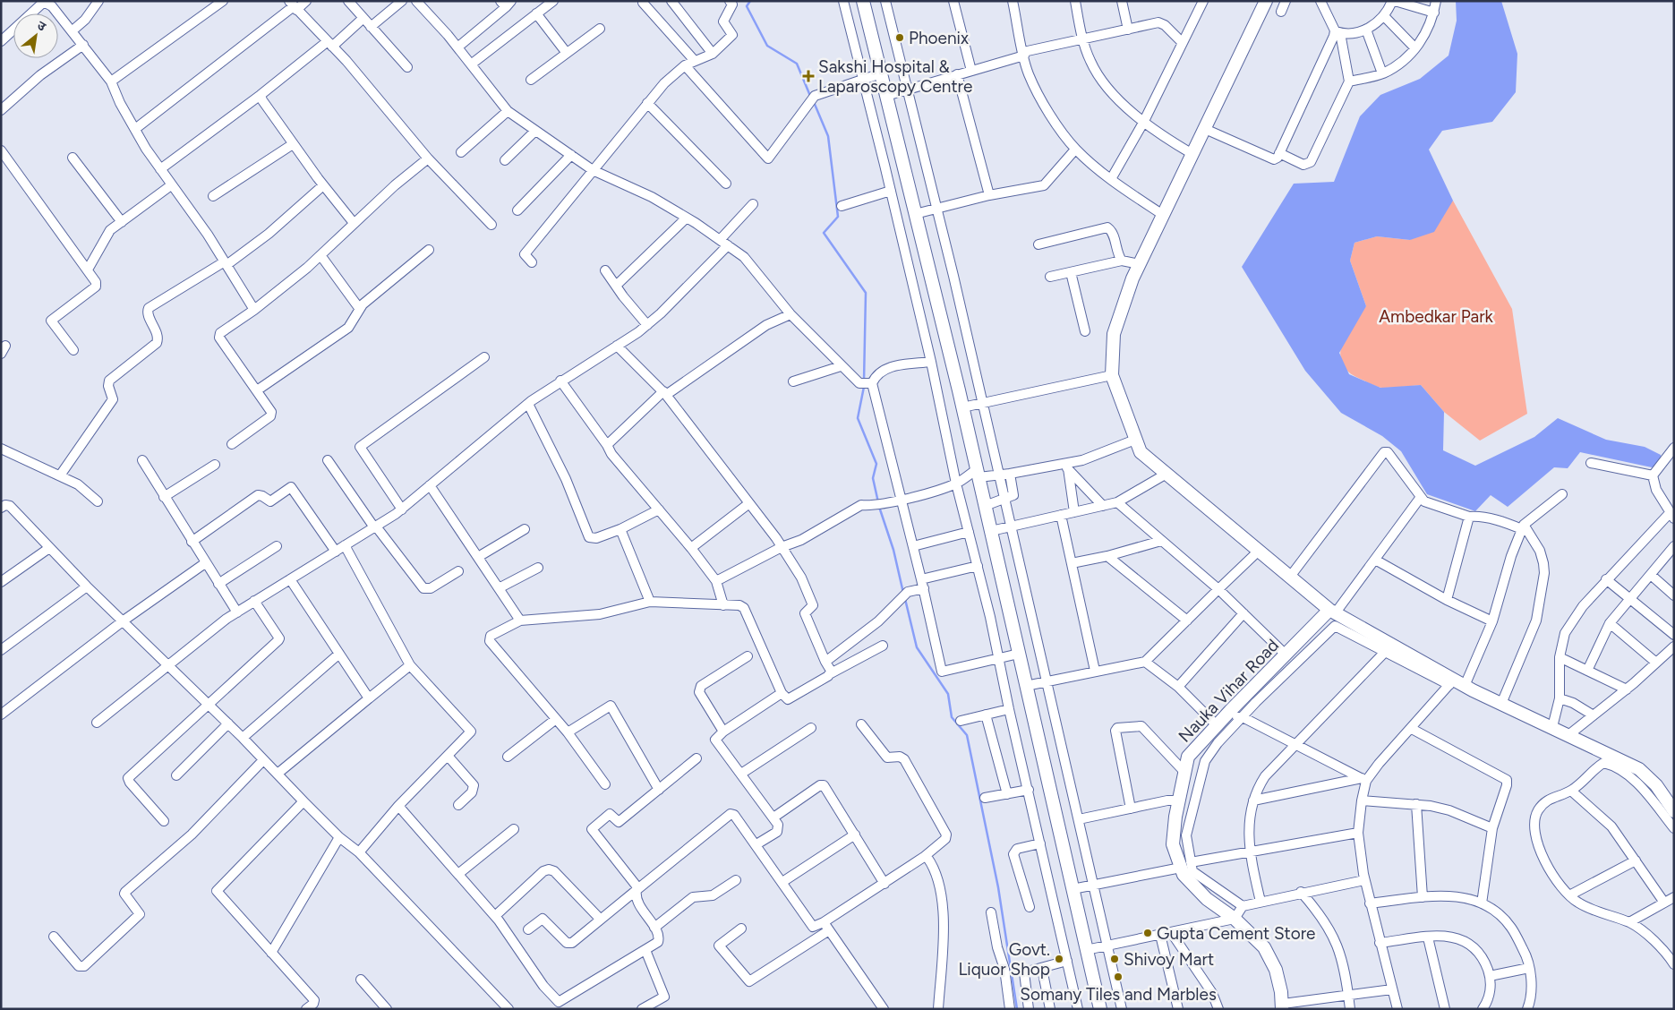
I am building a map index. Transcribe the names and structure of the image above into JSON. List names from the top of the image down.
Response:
{
  "streets": {
    "street": ["Nauka Vihar Road"]
  },
  "parks": ["Ambedkar Park"],
  "places": {
    "other": [
      "Phoenix",
      "Gupta Cement Store",
      "Govt. Liquor Shop",
      "Shivoy Mart",
      "Somany Tiles and Marbles"
    ],
    "health": ["Sakshi Hospital & Laparoscopy Centre"]
  },
  "north": "top right"
}
